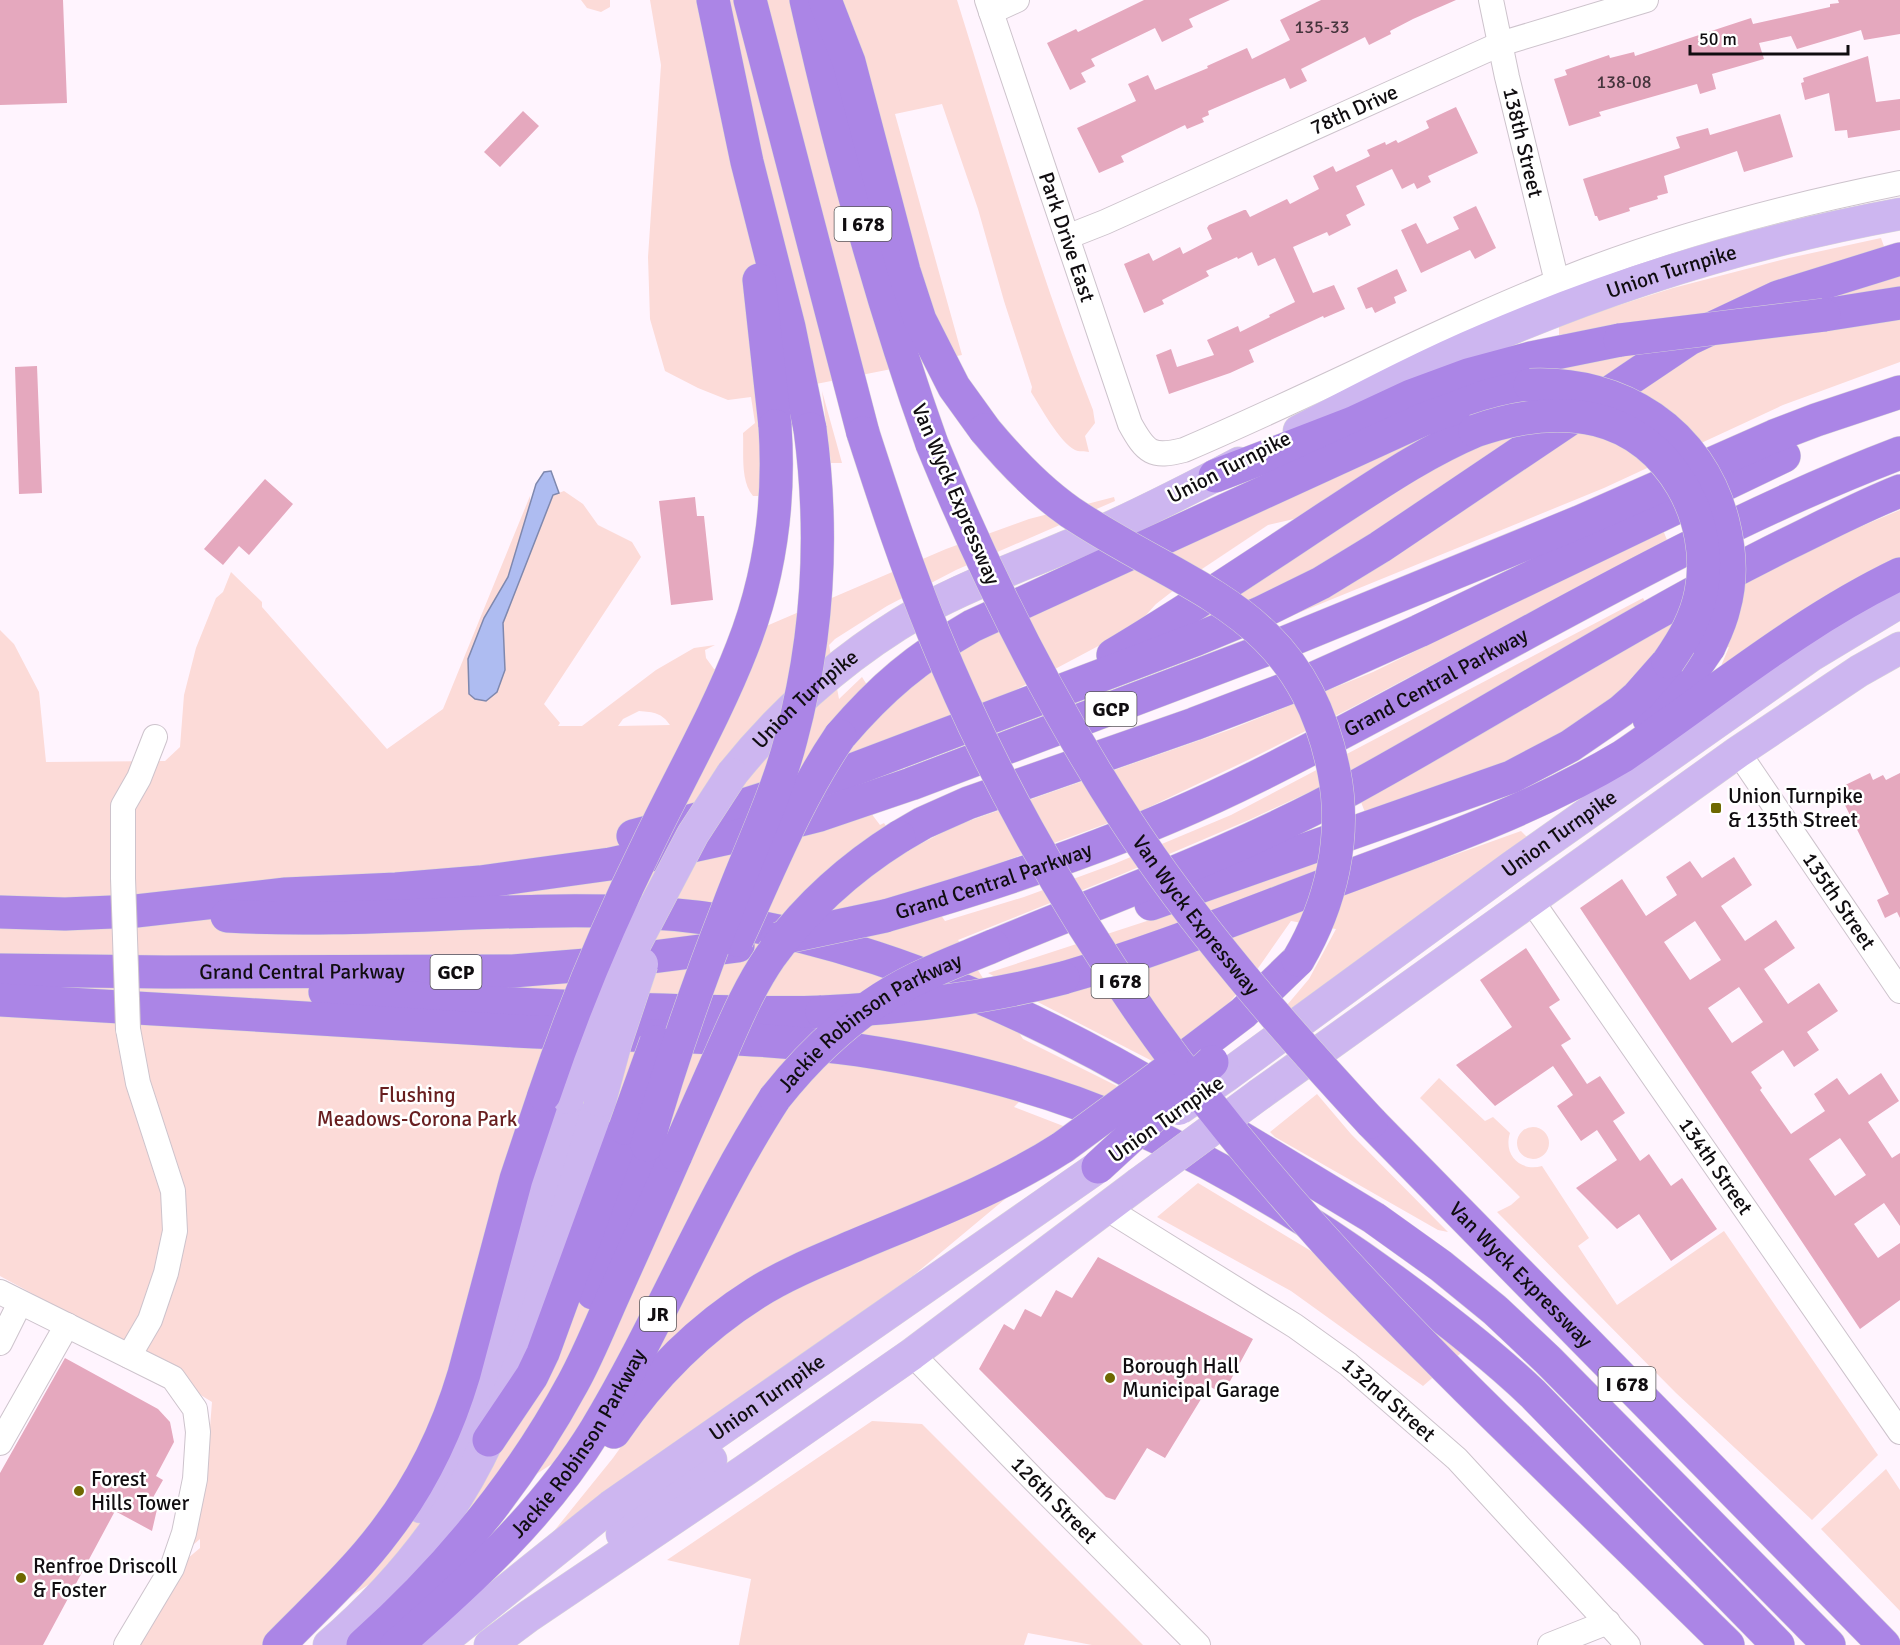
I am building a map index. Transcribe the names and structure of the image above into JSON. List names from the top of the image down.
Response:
{
  "streets": {
    "highway": [
      "I 678",
      "Van Wyck Expressway",
      "Grand Central Parkway",
      "GCP",
      "Jackie Robinson Parkway",
      "JR"
    ],
    "main road": ["Union Turnpike"],
    "street": [
      "78th Drive",
      "138th Street",
      "Park Drive East",
      "135th Street",
      "134th Street",
      "132nd Street",
      "126th Street"
    ]
  },
  "crossings": [
    ["78th Drive", "138th Street"],
    ["78th Drive", "Park Drive East"],
    ["138th Street", "Union Turnpike"],
    ["Park Drive East", "Union Turnpike"],
    ["Union Turnpike", "135th Street"],
    ["Union Turnpike", "134th Street"],
    ["Union Turnpike", "132nd Street"],
    ["Union Turnpike", "126th Street"]
  ],
  "parks": ["Flushing Meadows-Corona Park"],
  "places": {
    "transit": ["Union Turnpike & 135th Street"],
    "other": ["Borough Hall Municipal Garage", "Forest Hills Tower", "Renfroe Driscoll & Foster"]
  },
  "house_numbers": ["135-33", "138-08"],
  "scale_bar": "50 m"
}
